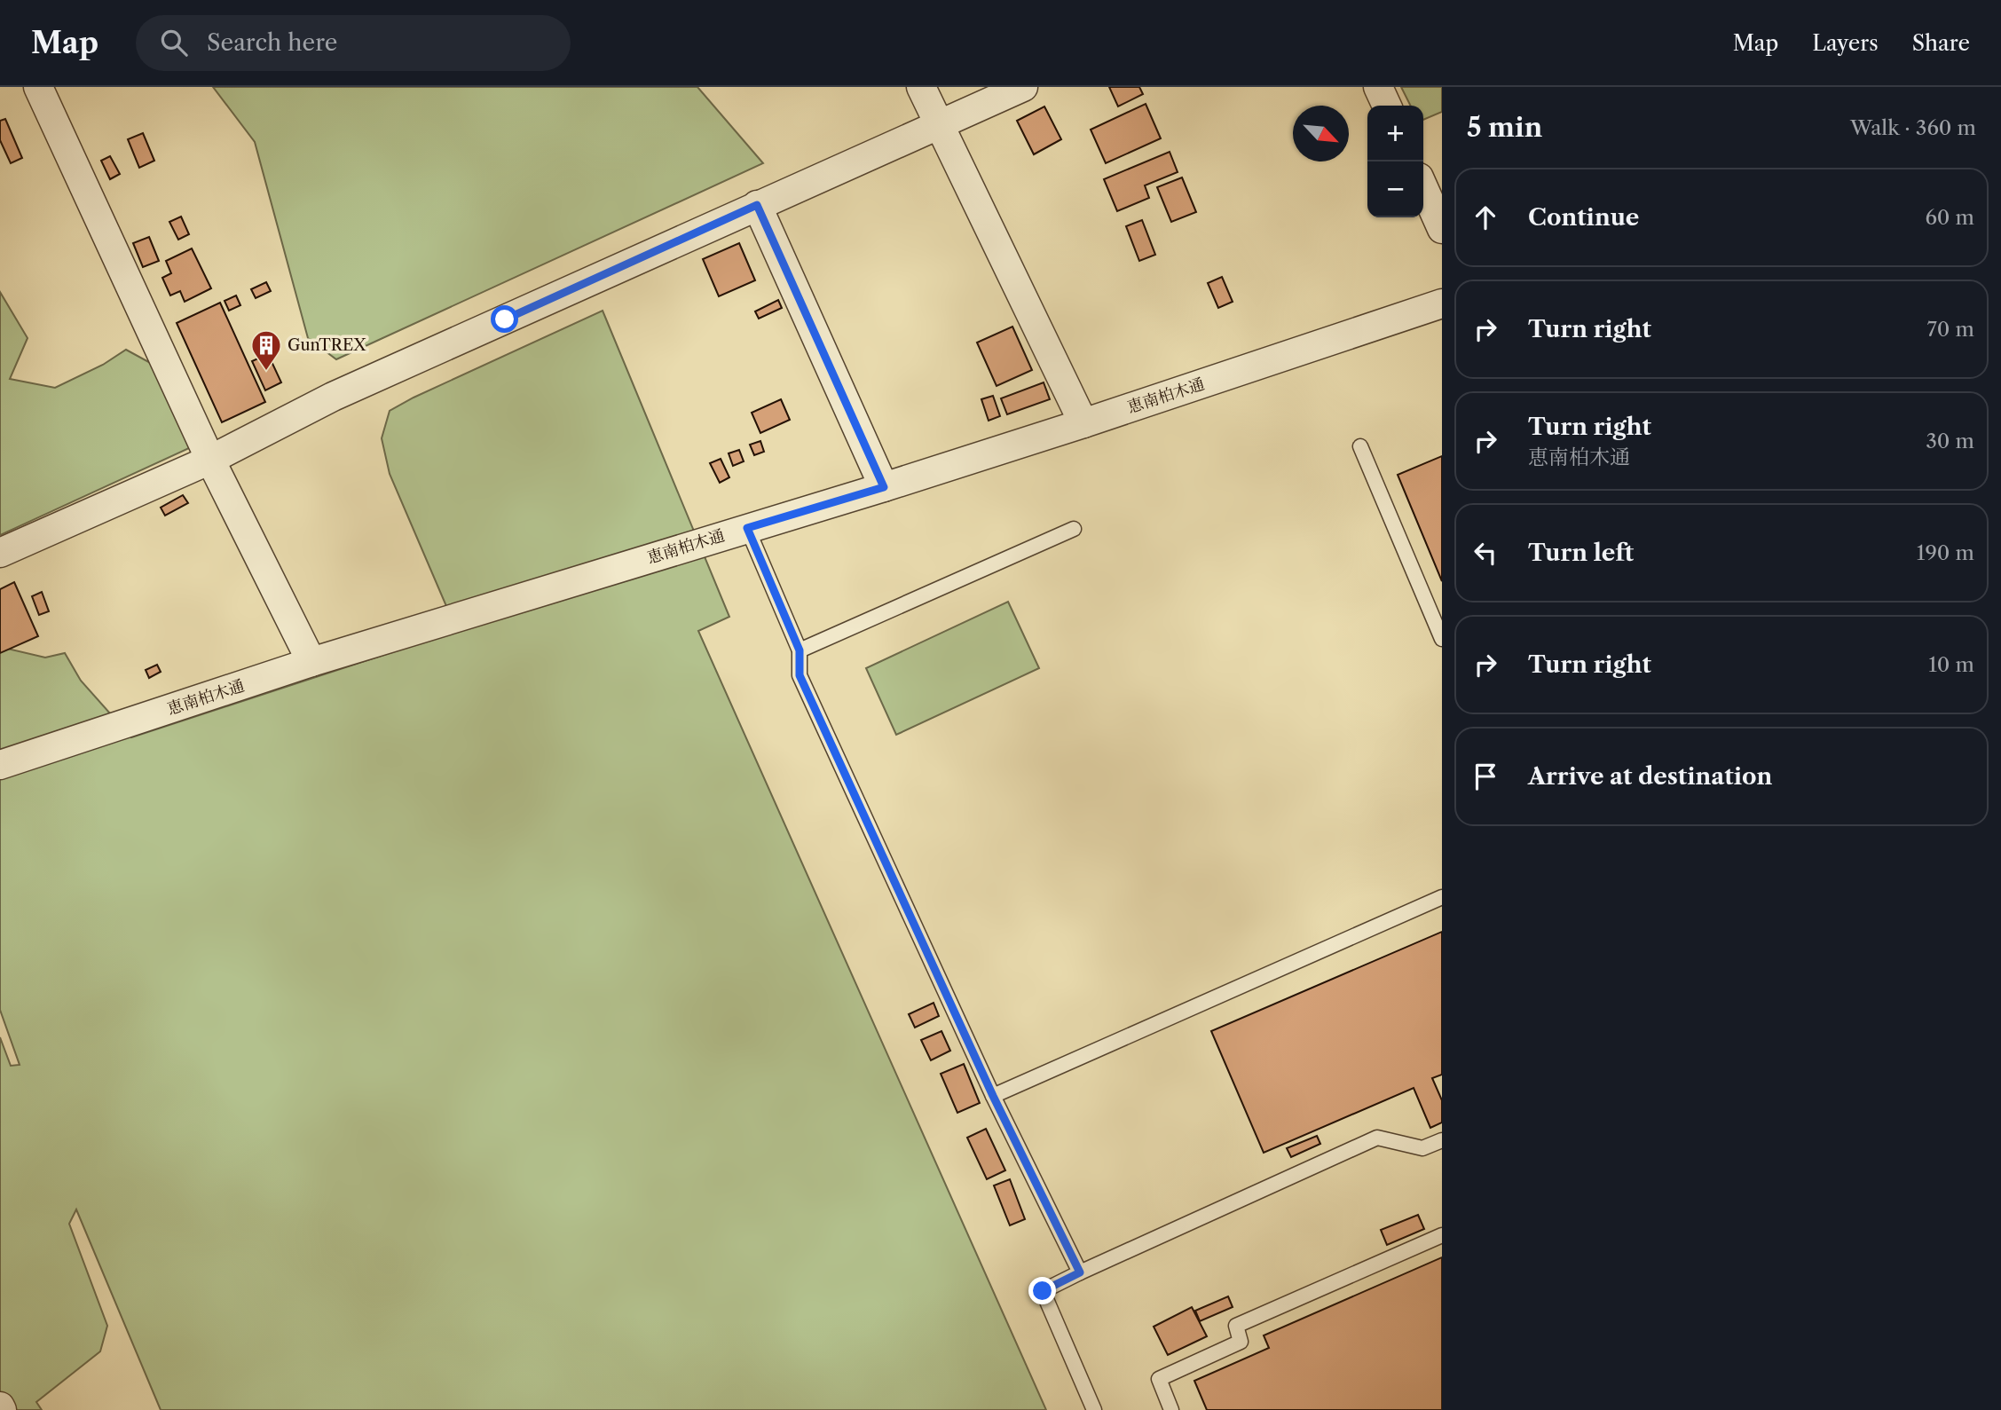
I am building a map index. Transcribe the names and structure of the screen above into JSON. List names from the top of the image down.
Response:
{
  "streets": {
    "street": ["恵南柏木通"]
  },
  "places": {
    "building": ["GunTREX"]
  },
  "north": "bottom right",
  "page": {
    "header": "Map",
    "search": "Search here",
    "nav": ["Map", "Layers", "Share"],
    "heading": ["5 min", "Walk · 360 m"],
    "map_buttons": ["+", "−"],
    "list": [
      ["Continue", "60 m"],
      ["Turn right", "70 m"],
      ["Turn right", "恵南柏木通", "30 m"],
      ["Turn left", "190 m"],
      ["Turn right", "10 m"],
      "Arrive at destination"
    ]
  }
}
